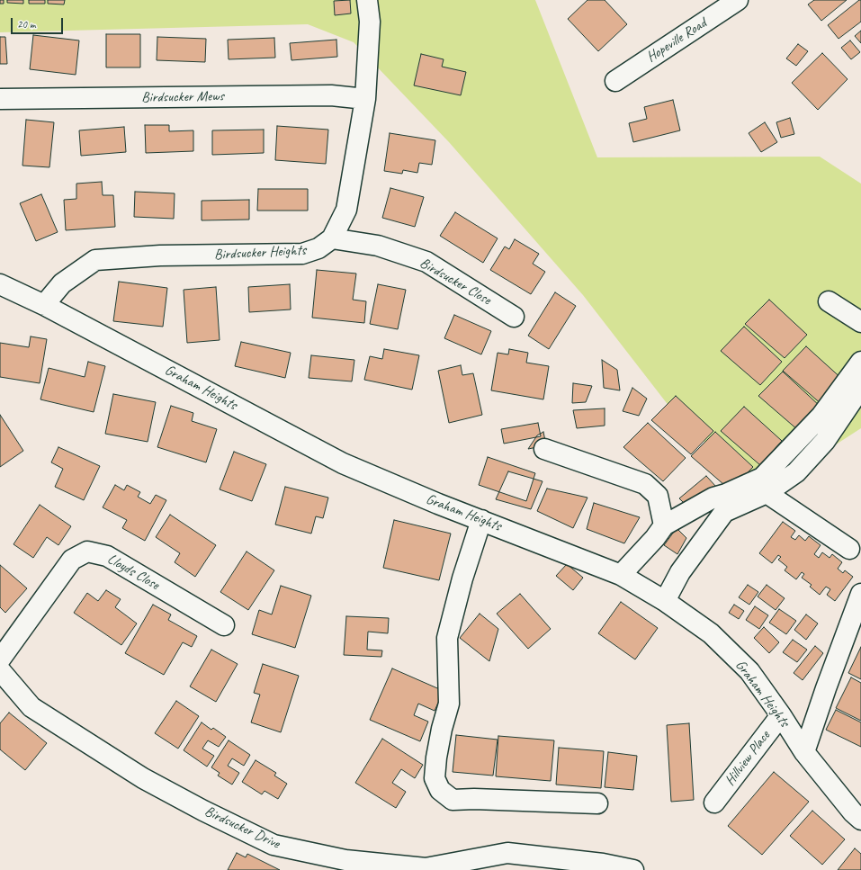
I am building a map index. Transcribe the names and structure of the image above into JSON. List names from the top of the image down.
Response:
{
  "streets": {
    "street": [
      "Hopeville Road",
      "Birdsucker Mews",
      "Birdsucker Heights",
      "Birdsucker Close",
      "Graham Heights",
      "Lloyds Close",
      "Hillview Place",
      "Birdsucker Drive"
    ]
  },
  "crossings": [
    ["Birdsucker Mews", "Birdsucker Heights"],
    ["Birdsucker Heights", "Birdsucker Close"],
    ["Birdsucker Heights", "Graham Heights"],
    ["Graham Heights", "Hillview Place"]
  ],
  "scale_bar": "20 m"
}
